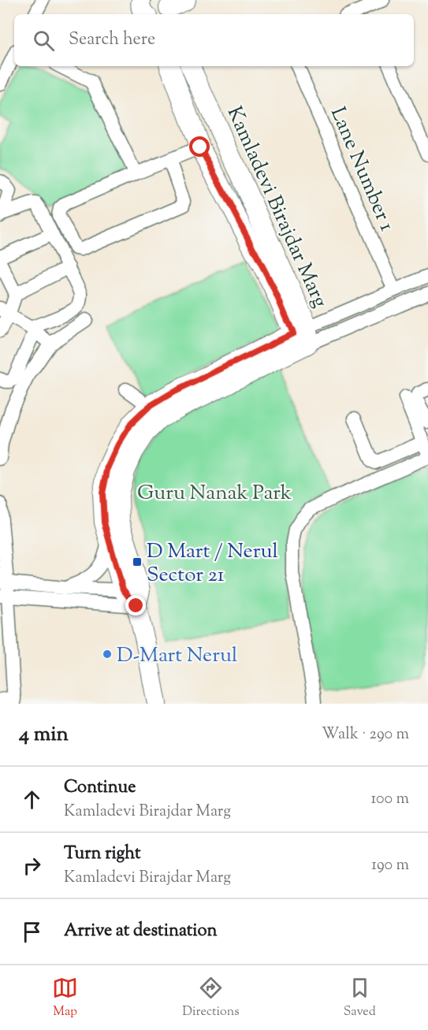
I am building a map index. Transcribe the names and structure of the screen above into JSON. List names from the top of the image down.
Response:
{
  "streets": {
    "street": ["Lane Number 1", "Kamladevi Birajdar Marg"]
  },
  "parks": ["Guru Nanak Park"],
  "places": {
    "transit": ["D Mart / Nerul Sector 21"],
    "other": ["D-Mart Nerul"]
  },
  "page": {
    "search": "Search here",
    "heading": ["4 min", "Walk · 290 m"],
    "list": [
      ["Continue", "Kamladevi Birajdar Marg", "100 m"],
      ["Turn right", "Kamladevi Birajdar Marg", "190 m"],
      "Arrive at destination"
    ],
    "nav": ["Map", "Directions", "Saved"]
  }
}
